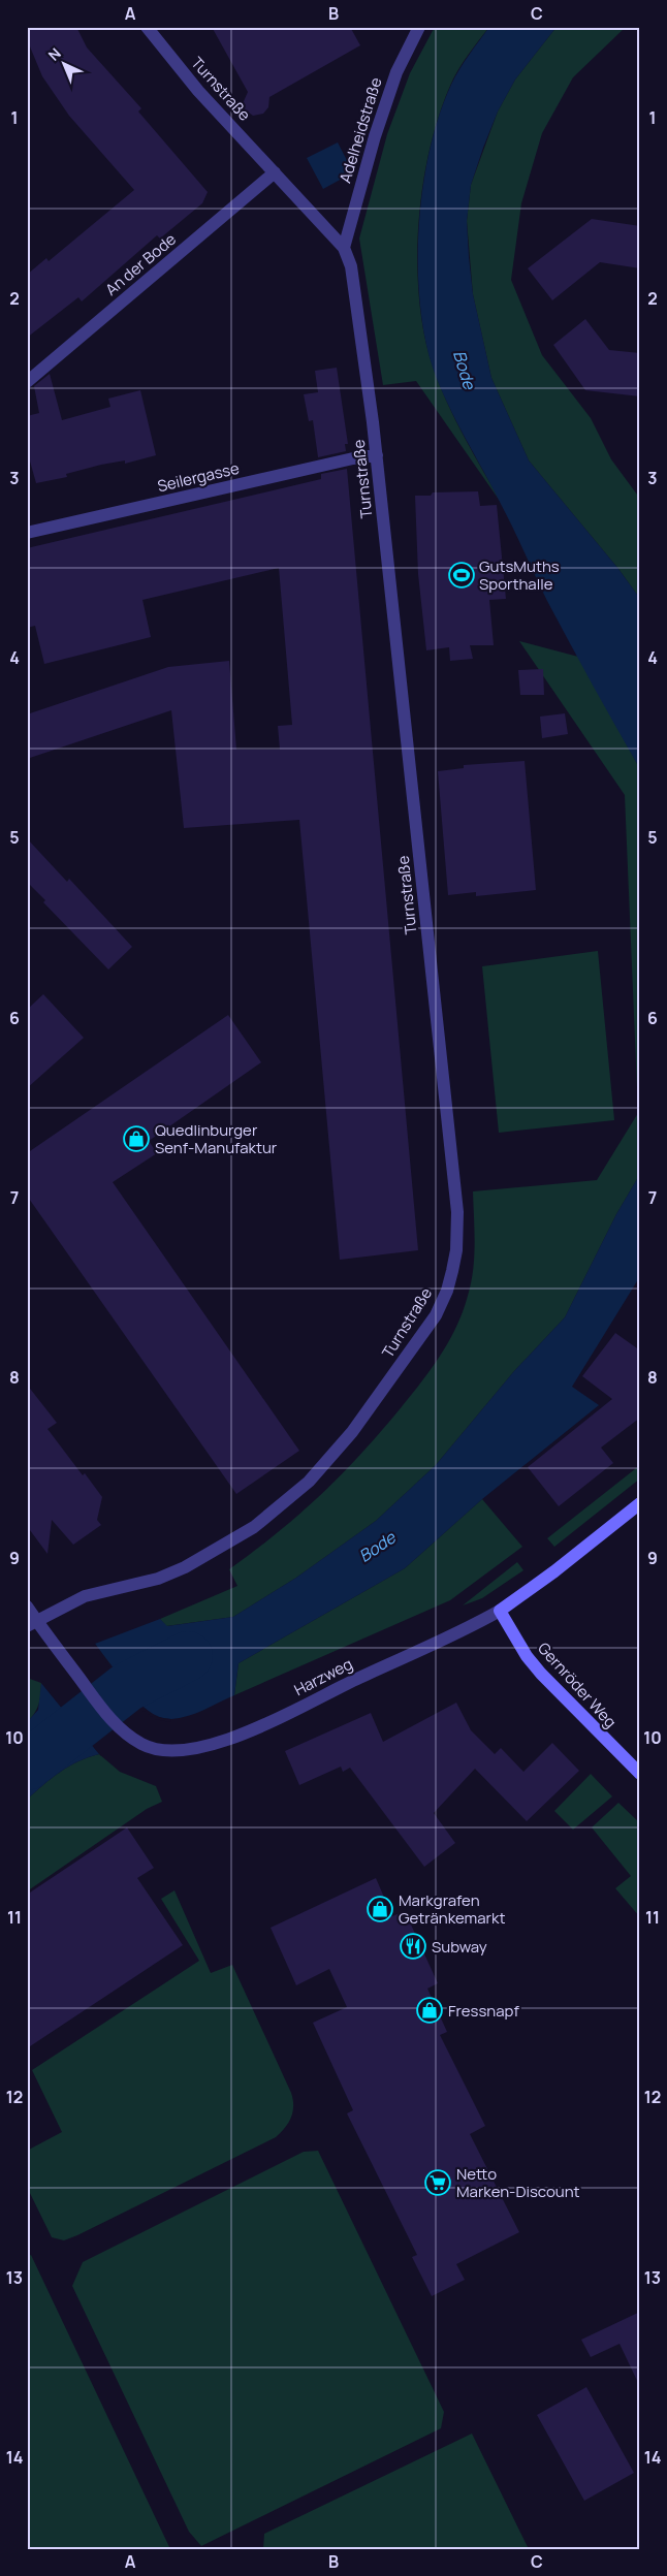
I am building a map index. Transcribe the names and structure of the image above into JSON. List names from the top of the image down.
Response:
{
  "streets": {
    "main road": ["Harzweg", "Gernröder Weg"],
    "street": [
      "Turnstraße",
      "Adelheidstraße",
      "An der Bode",
      "Seilergasse"
    ]
  },
  "crossings": [
    ["Turnstraße", "Adelheidstraße"],
    ["Turnstraße", "An der Bode"],
    ["Turnstraße", "Seilergasse"],
    ["Turnstraße", "Harzweg"],
    ["Harzweg", "Gernröder Weg"]
  ],
  "water": ["Bode"],
  "places": {
    "sports": ["GutsMuths Sporthalle"],
    "shop": ["Quedlinburger Senf-Manufaktur", "Markgrafen Getränkemarkt", "Fressnapf"],
    "restaurant": ["Subway"],
    "supermarket": ["Netto Marken-Discount"]
  },
  "north": "top left",
  "grid": {
    "columns": ["A", "B", "C"],
    "rows": [
      "1",
      "2",
      "3",
      "4",
      "5",
      "6",
      "7",
      "8",
      "9",
      "10",
      "11",
      "12",
      "13",
      "14"
    ]
  }
}
